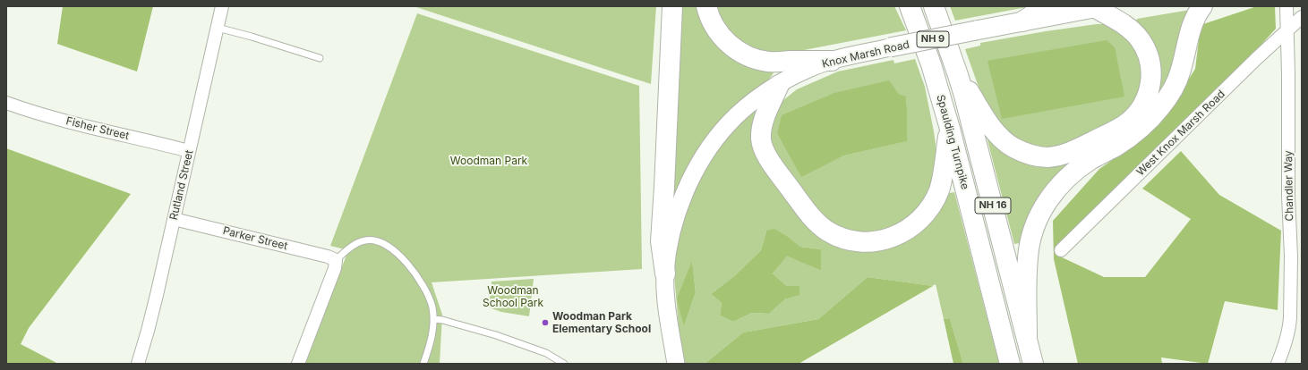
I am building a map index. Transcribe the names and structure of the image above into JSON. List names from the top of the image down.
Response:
{
  "streets": {
    "highway": ["Spaulding Turnpike", "NH 16"],
    "main road": ["NH 9", "Knox Marsh Road"],
    "street": [
      "Fisher Street",
      "West Knox Marsh Road",
      "Rutland Street",
      "Chandler Way",
      "Parker Street"
    ]
  },
  "crossings": [
    ["Fisher Street", "Rutland Street"],
    ["West Knox Marsh Road", "Chandler Way"],
    ["Rutland Street", "Parker Street"]
  ],
  "parks": ["Woodman Park", "Woodman School Park"],
  "places": ["Woodman Park Elementary School"]
}
